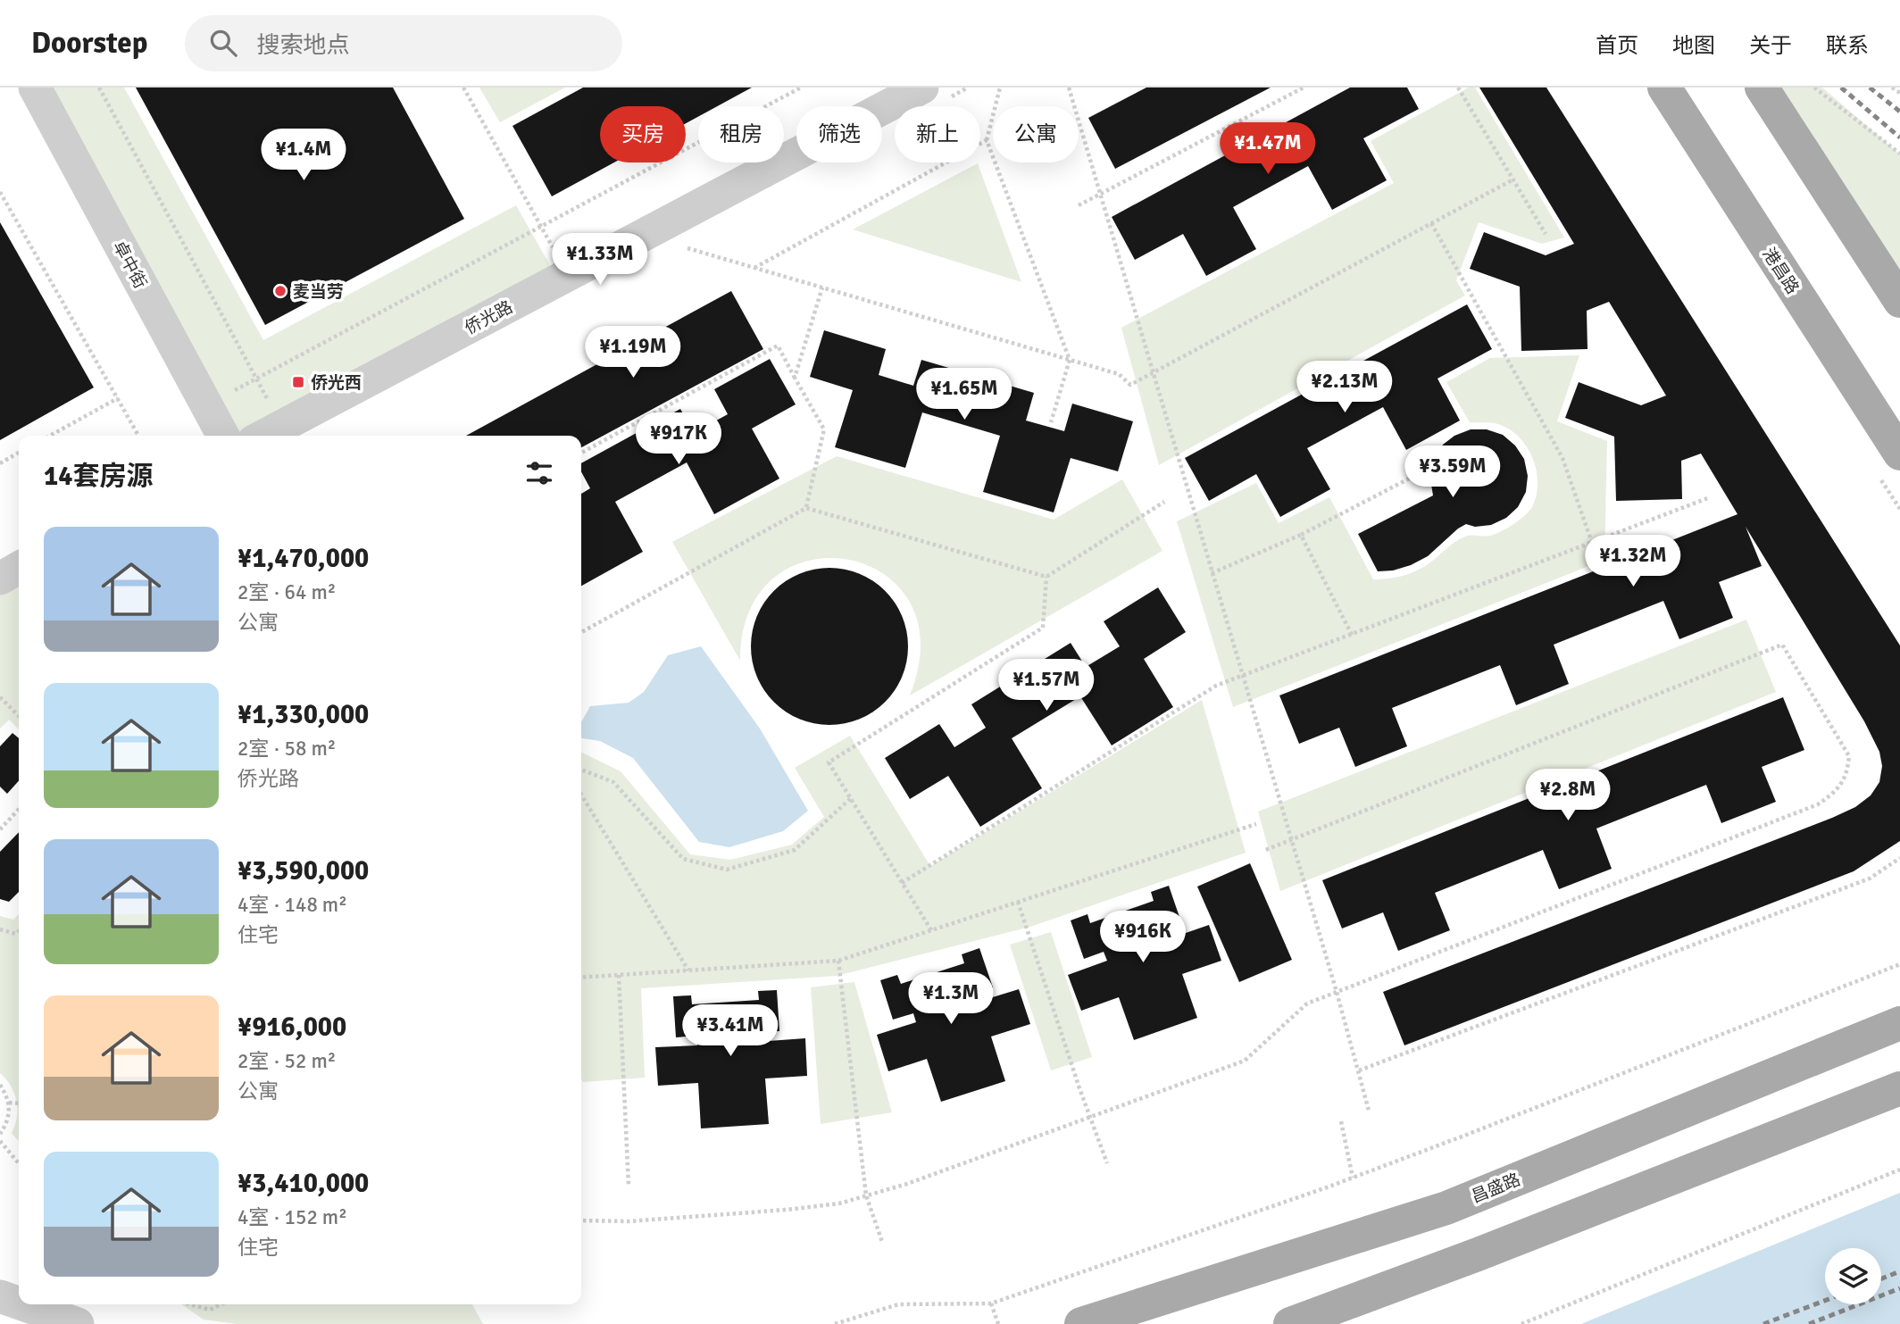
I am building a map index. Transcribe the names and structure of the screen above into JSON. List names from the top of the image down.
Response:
{
  "streets": {
    "main road": ["港昌路", "昌盛路"],
    "street": ["卓中街", "侨光路"]
  },
  "places": {
    "other": ["麦当劳"],
    "transit": ["侨光西"]
  },
  "page": {
    "header": "Doorstep",
    "search": "搜索地点",
    "nav": [
      "首页",
      "地图",
      "关于",
      "联系"
    ],
    "chip": [
      "买房",
      "租房",
      "筛选",
      "新上",
      "公寓"
    ],
    "price": [
      "¥1.47M",
      "¥1.4M",
      "¥1.33M",
      "¥1.19M",
      "¥2.13M",
      "¥1.65M",
      "¥917K",
      "¥3.59M",
      "¥1.32M",
      "¥1.57M",
      "¥2.8M",
      "¥916K",
      "¥1.3M",
      "¥3.41M"
    ],
    "heading": "14套房源",
    "list": [
      {
        "name": "¥1,470,000",
        "note": "2室 · 64 m² · 公寓"
      },
      {
        "name": "¥1,330,000",
        "note": "2室 · 58 m² · 侨光路"
      },
      {
        "name": "¥3,590,000",
        "note": "4室 · 148 m² · 住宅"
      },
      {
        "name": "¥916,000",
        "note": "2室 · 52 m² · 公寓"
      },
      {
        "name": "¥3,410,000",
        "note": "4室 · 152 m² · 住宅"
      }
    ]
  }
}
